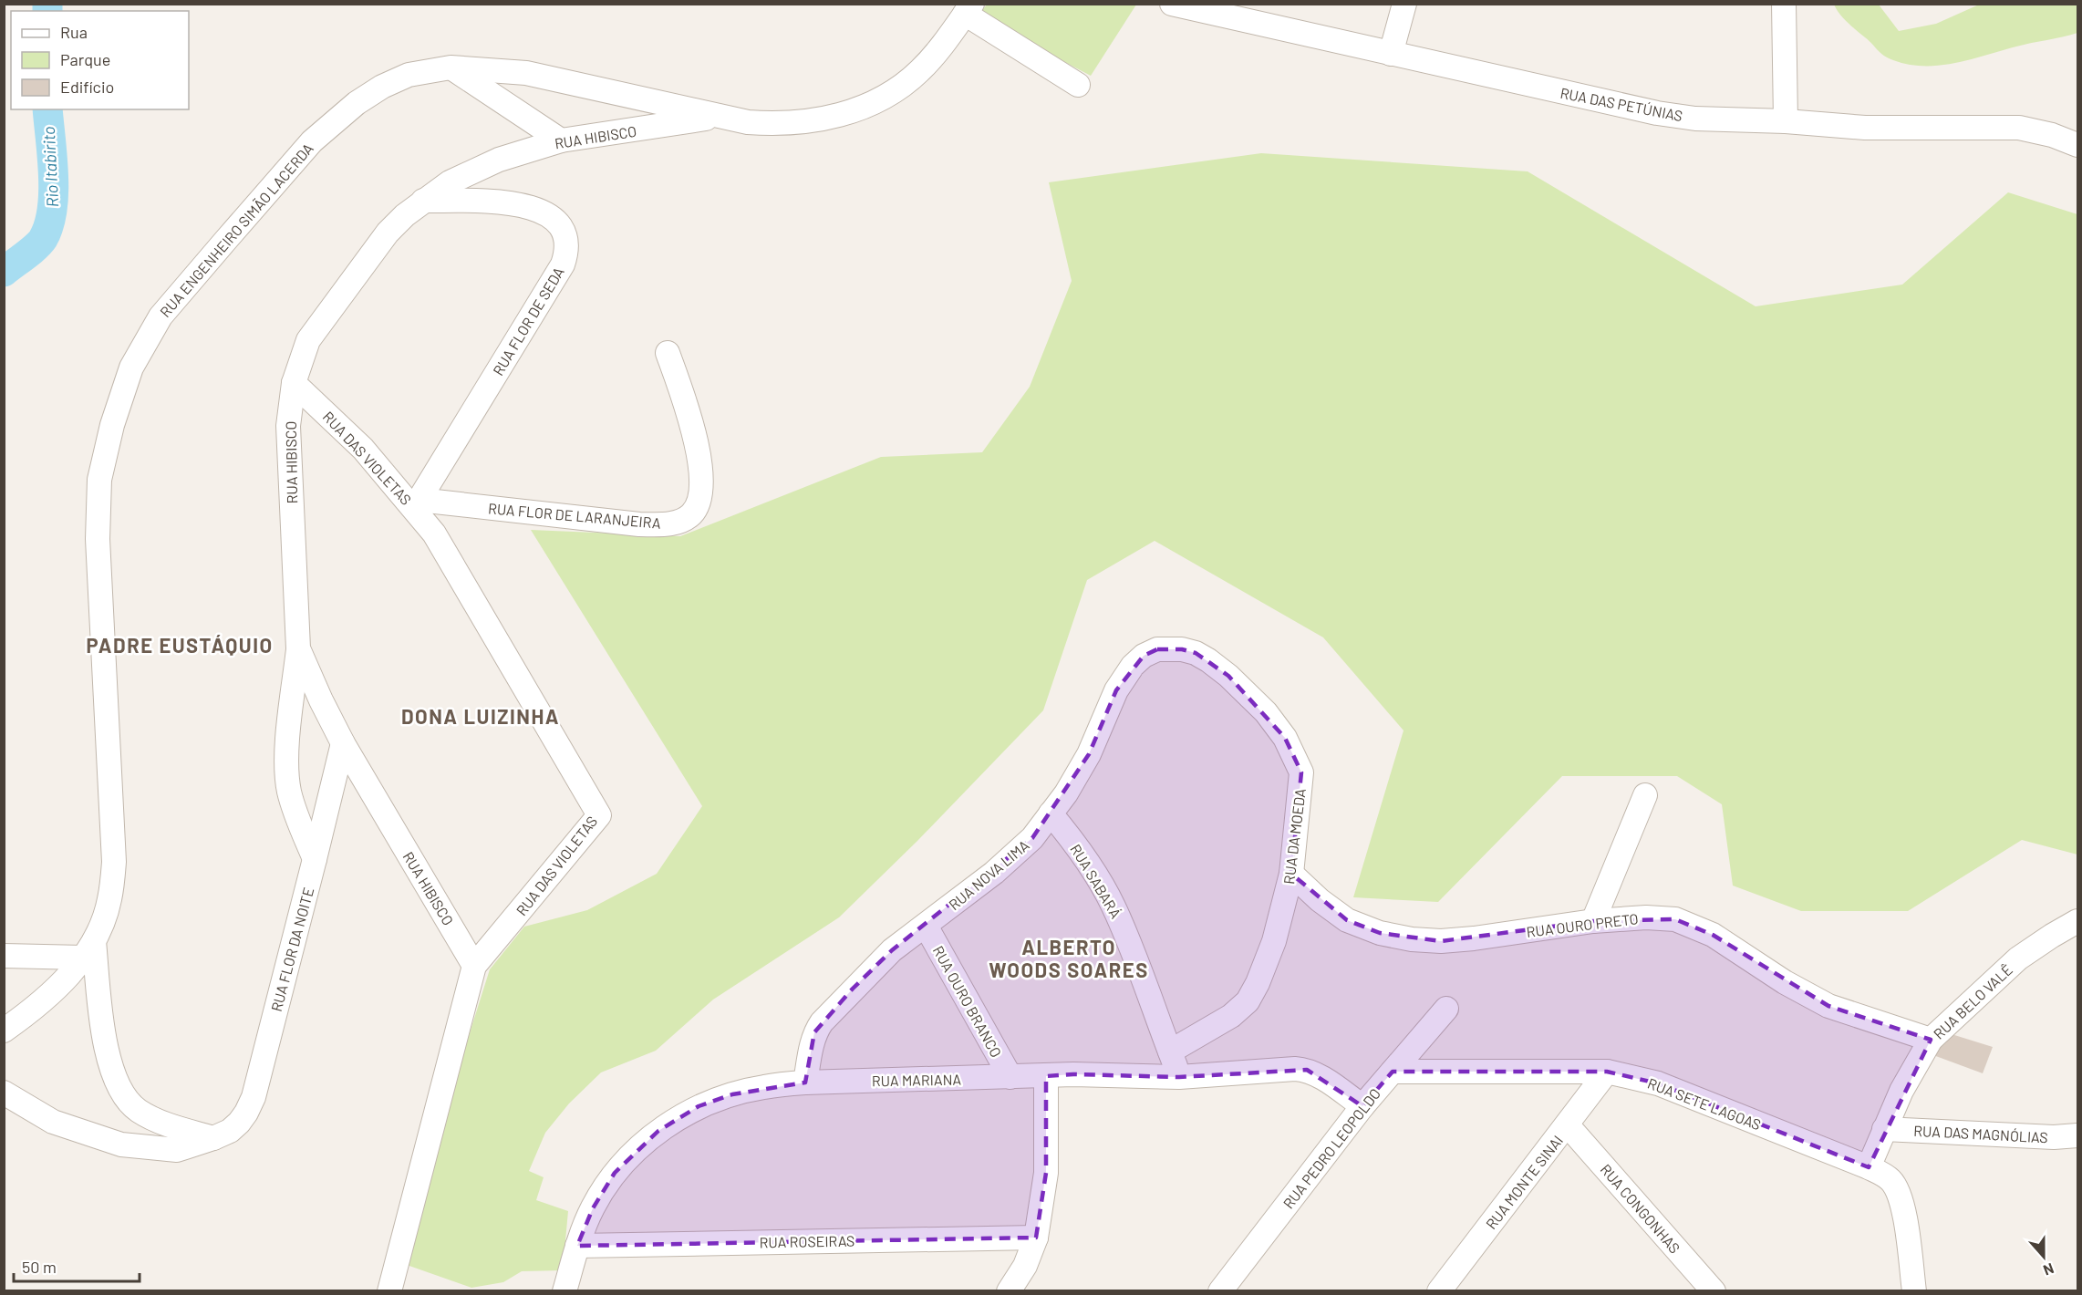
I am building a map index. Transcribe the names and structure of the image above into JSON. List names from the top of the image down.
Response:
{
  "streets": {
    "street": [
      "RUA DAS PETÚNIAS",
      "RUA HIBISCO",
      "RUA ENGENHEIRO SIMÃO LACERDA",
      "RUA FLOR DE SEDA",
      "RUA DAS VIOLETAS",
      "RUA FLOR DE LARANJEIRA",
      "RUA DA MOEDA",
      "RUA NOVA LIMA",
      "RUA SABARÁ",
      "RUA OURO PRETO",
      "RUA FLOR DA NOITE",
      "RUA OURO BRANCO",
      "RUA BELO VALÊ",
      "RUA MARIANA",
      "RUA SETE LAGOAS",
      "RUA DAS MAGNÓLIAS",
      "RUA PEDRO LEOPOLDO",
      "RUA MONTE SINAI",
      "RUA CONGONHAS",
      "RUA ROSEIRAS"
    ]
  },
  "crossings": [
    ["RUA HIBISCO", "RUA ENGENHEIRO SIMÃO LACERDA"],
    ["RUA HIBISCO", "RUA FLOR DE SEDA"],
    ["RUA HIBISCO", "RUA DAS VIOLETAS"],
    ["RUA HIBISCO", "RUA FLOR DA NOITE"],
    ["RUA FLOR DE SEDA", "RUA DAS VIOLETAS"],
    ["RUA FLOR DE SEDA", "RUA FLOR DE LARANJEIRA"],
    ["RUA DAS VIOLETAS", "RUA FLOR DE LARANJEIRA"],
    ["RUA DA MOEDA", "RUA NOVA LIMA"],
    ["RUA DA MOEDA", "RUA SABARÁ"],
    ["RUA DA MOEDA", "RUA OURO PRETO"],
    ["RUA NOVA LIMA", "RUA SABARÁ"],
    ["RUA NOVA LIMA", "RUA OURO BRANCO"],
    ["RUA NOVA LIMA", "RUA MARIANA"],
    ["RUA SABARÁ", "RUA MARIANA"],
    ["RUA OURO PRETO", "RUA BELO VALÊ"],
    ["RUA OURO BRANCO", "RUA MARIANA"],
    ["RUA BELO VALÊ", "RUA SETE LAGOAS"],
    ["RUA BELO VALÊ", "RUA DAS MAGNÓLIAS"],
    ["RUA MARIANA", "RUA PEDRO LEOPOLDO"],
    ["RUA MARIANA", "RUA ROSEIRAS"],
    ["RUA SETE LAGOAS", "RUA PEDRO LEOPOLDO"],
    ["RUA SETE LAGOAS", "RUA MONTE SINAI"],
    ["RUA MONTE SINAI", "RUA CONGONHAS"]
  ],
  "districts": ["PADRE EUSTÁQUIO", "DONA LUIZINHA", "ALBERTO WOODS SOARES"],
  "water": ["Rio Itabirito"],
  "legend": ["Rua", "Parque", "Edifício"],
  "scale_bar": "50 m",
  "north": "bottom"
}
